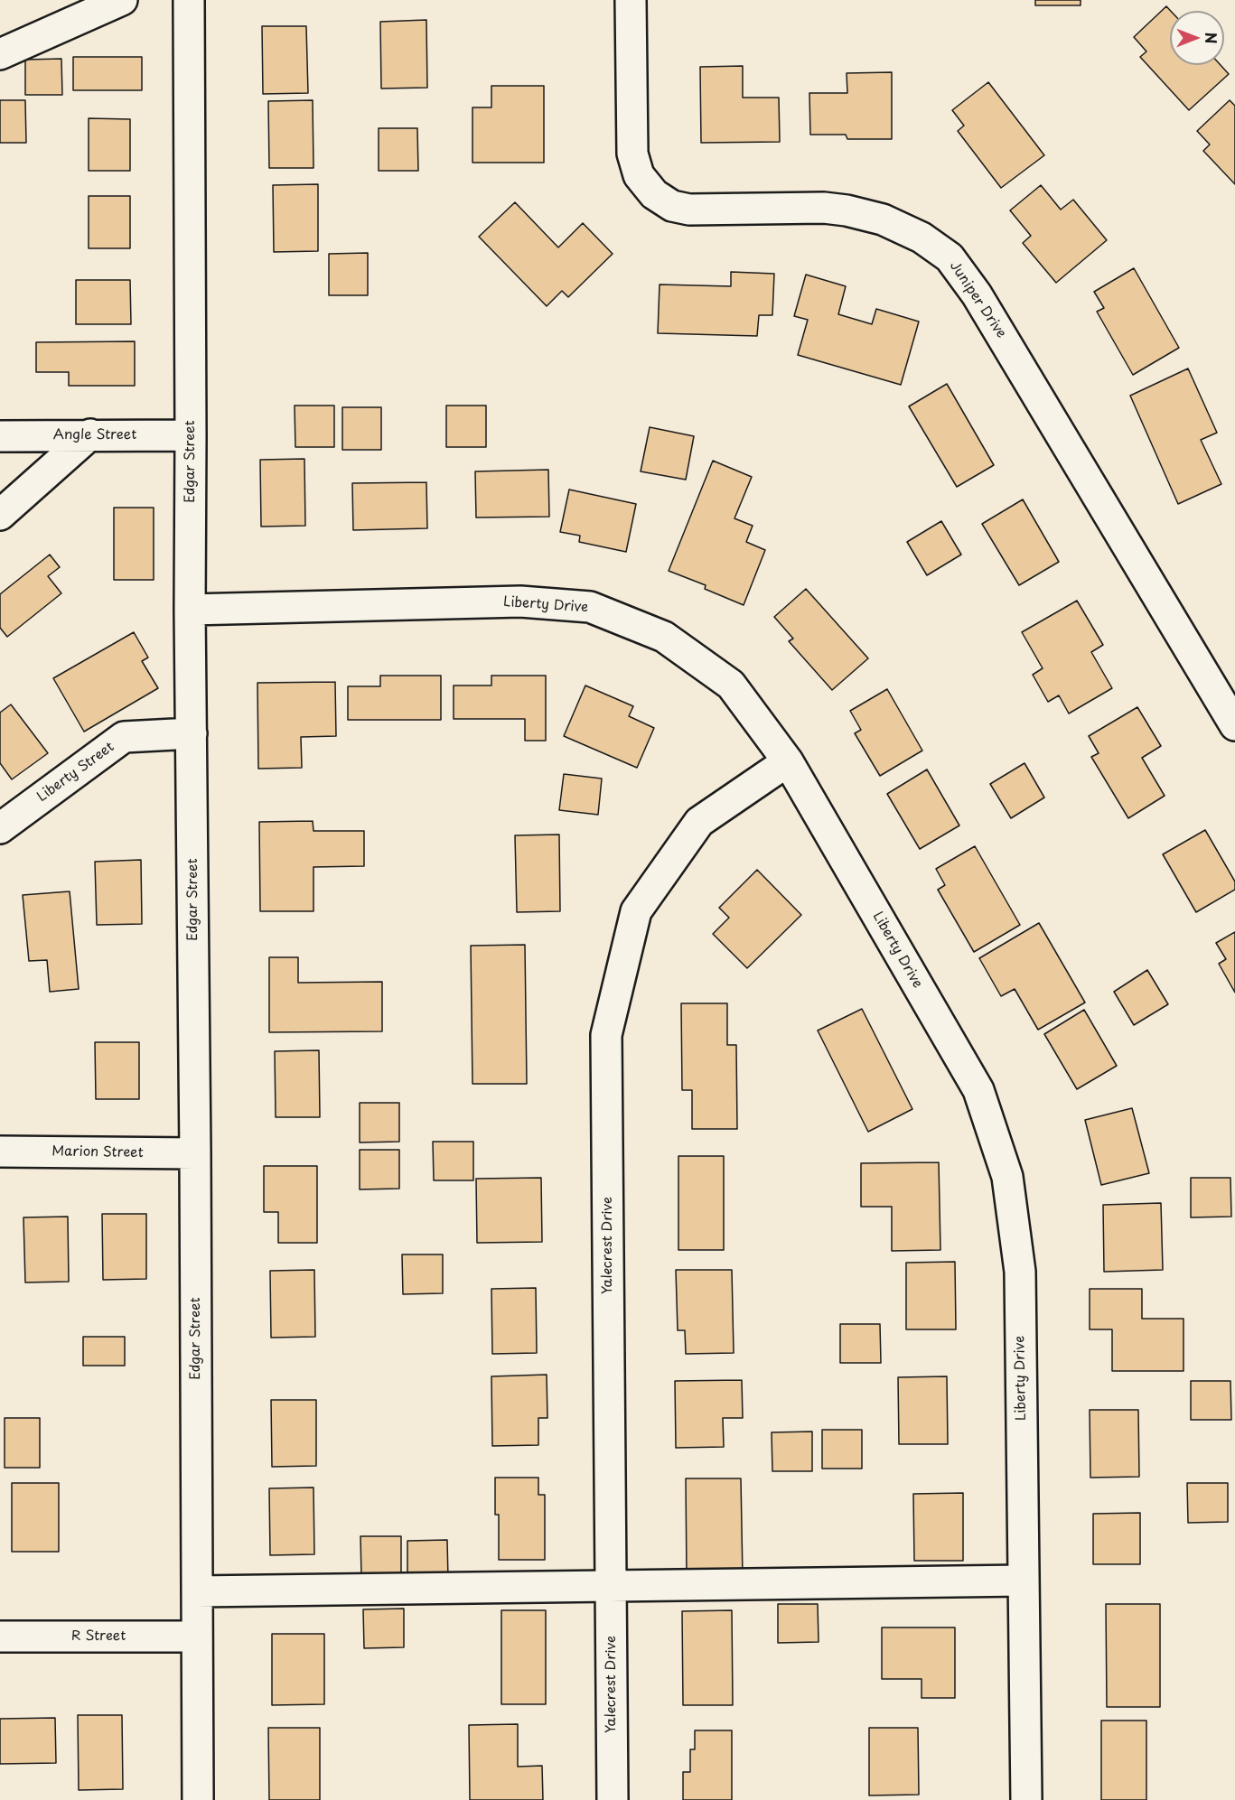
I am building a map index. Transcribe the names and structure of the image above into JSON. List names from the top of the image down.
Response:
{
  "streets": {
    "street": [
      "Juniper Drive",
      "Angle Street",
      "Edgar Street",
      "Liberty Drive",
      "Liberty Street",
      "Marion Street",
      "Yalecrest Drive",
      "R Street"
    ]
  },
  "crossings": [
    ["Angle Street", "Edgar Street"],
    ["Edgar Street", "Liberty Drive"],
    ["Edgar Street", "Liberty Street"],
    ["Edgar Street", "Marion Street"],
    ["Edgar Street", "R Street"],
    ["Liberty Drive", "Yalecrest Drive"]
  ],
  "north": "right"
}
